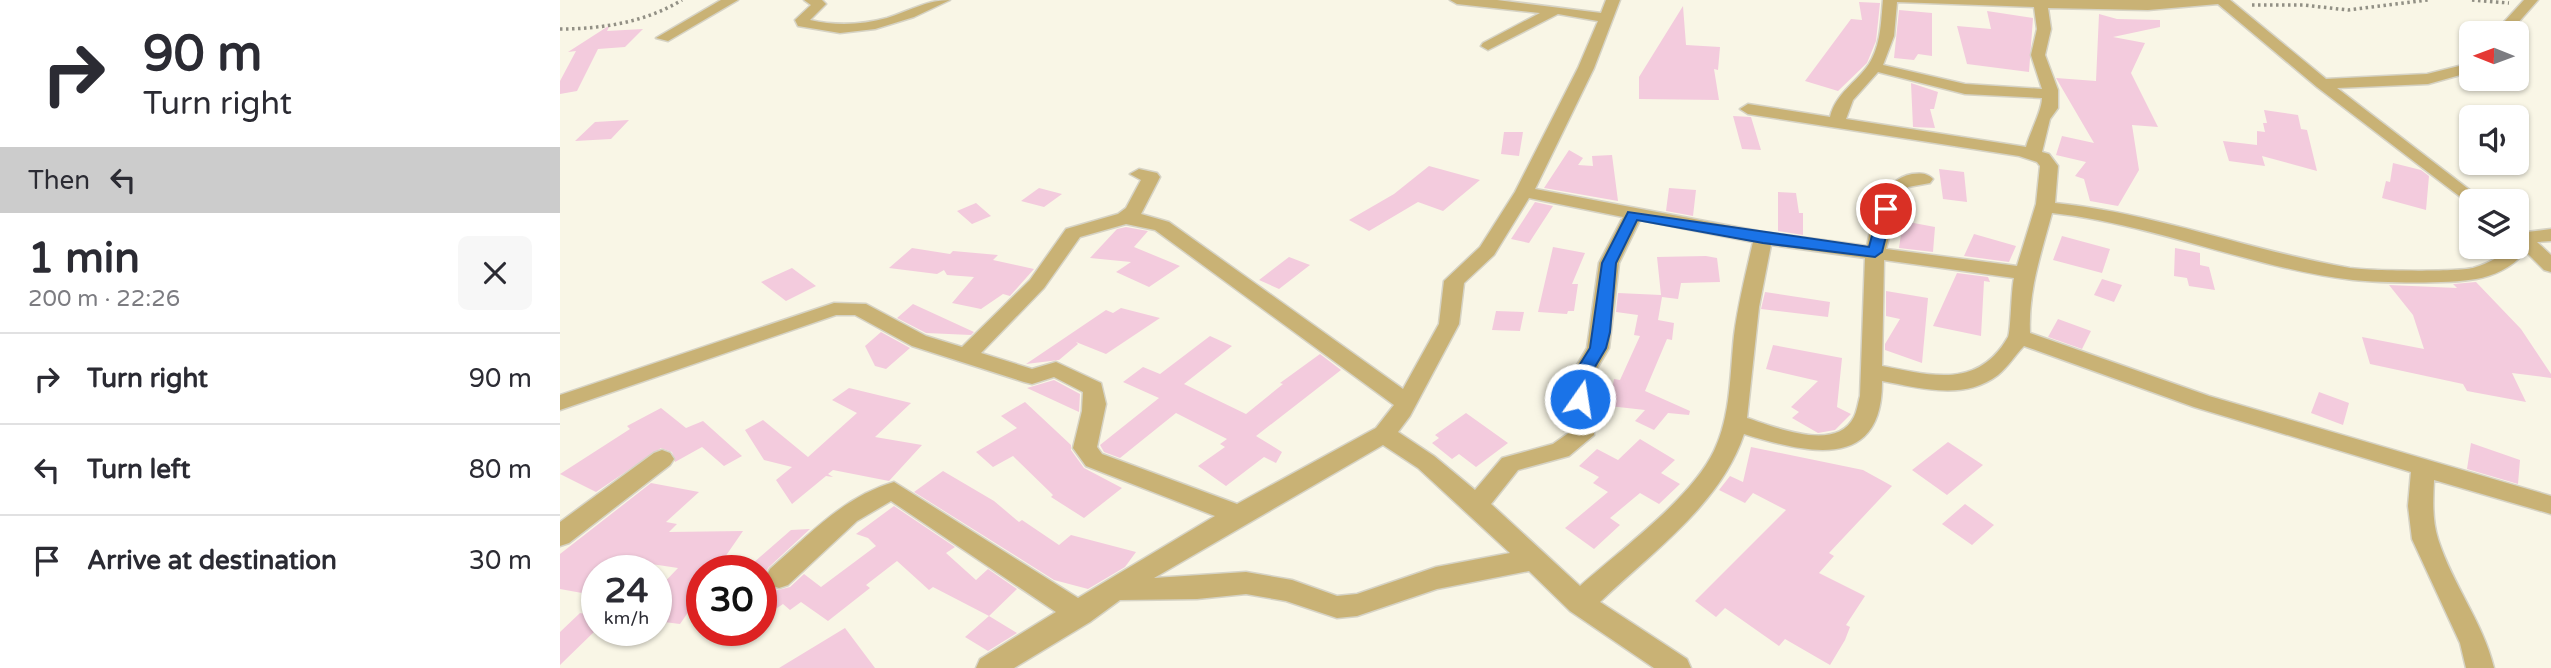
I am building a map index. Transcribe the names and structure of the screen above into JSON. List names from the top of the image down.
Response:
{
  "north": "left",
  "page": {
    "turn": ["90 m", "Turn right"],
    "then": "Then",
    "heading": ["1 min", "200 m · 22:26"],
    "list": [
      {
        "name": "Turn right",
        "value": "90 m"
      },
      {
        "name": "Turn left",
        "value": "80 m"
      },
      {
        "name": "Arrive at destination",
        "value": "30 m"
      }
    ],
    "speed": "24 km/h",
    "limit": "30"
  }
}
